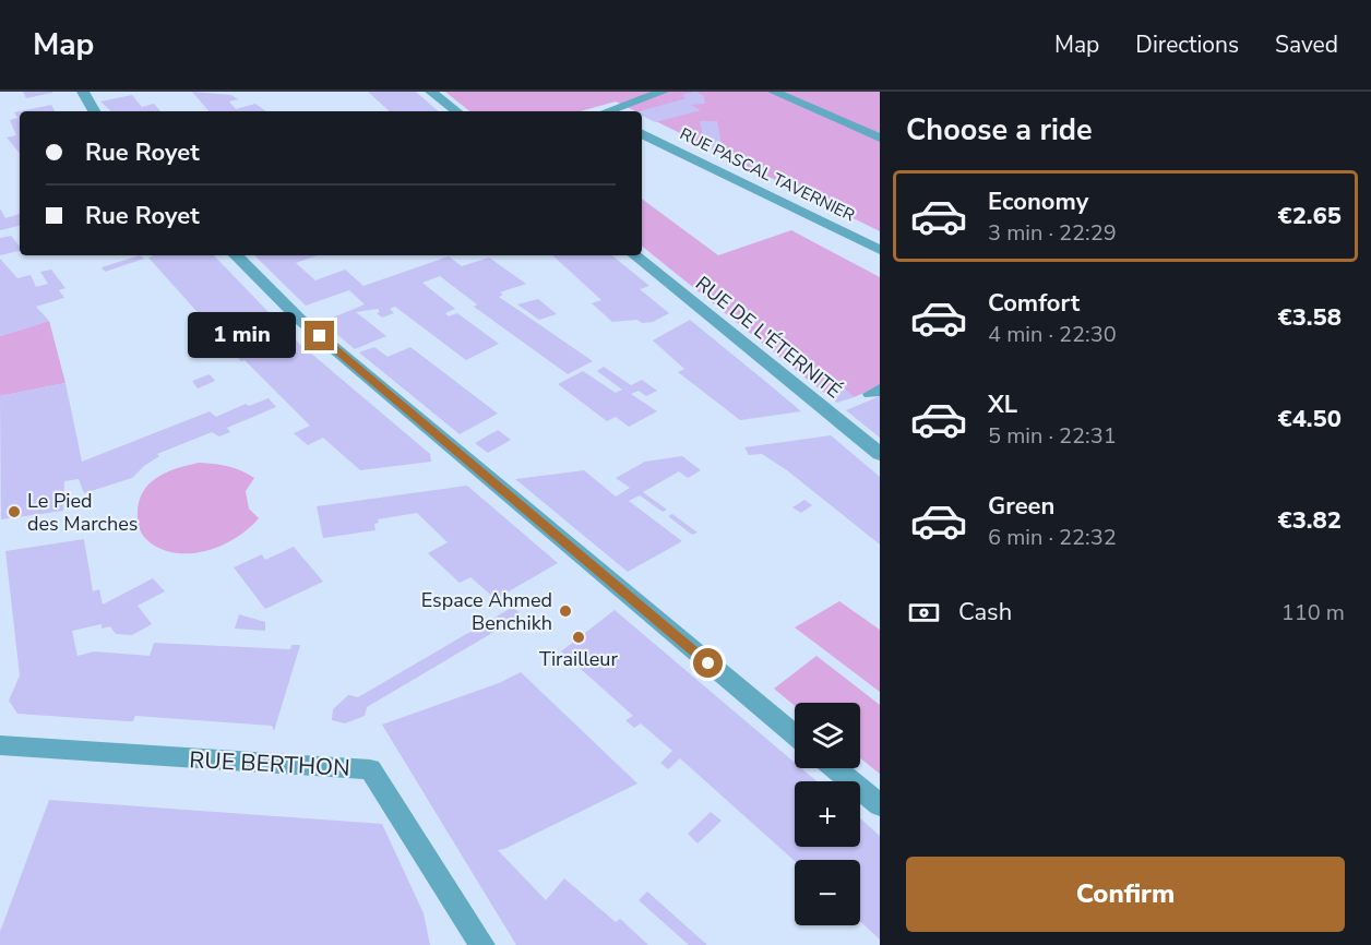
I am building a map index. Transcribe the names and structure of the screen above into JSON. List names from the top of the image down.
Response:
{
  "streets": {
    "street": ["RUE PASCAL TAVERNIER", "RUE DE L'ÉTERNITÉ", "RUE BERTHON"]
  },
  "places": ["Le Pied des Marches", "Espace Ahmed Benchikh", "Tirailleur"],
  "page": {
    "header": "Map",
    "nav": ["Map", "Directions", "Saved"],
    "heading": "Choose a ride",
    "banner": ["Rue Royet", "Rue Royet"],
    "list": [
      {
        "name": "Economy",
        "note": "3 min · 22:29",
        "value": "€2.65"
      },
      {
        "name": "Comfort",
        "note": "4 min · 22:30",
        "value": "€3.58"
      },
      {
        "name": "XL",
        "note": "5 min · 22:31",
        "value": "€4.50"
      },
      {
        "name": "Green",
        "note": "6 min · 22:32",
        "value": "€3.82"
      }
    ],
    "bubble": "1 min",
    "pay": ["Cash", "110 m"],
    "map_buttons": ["+", "−"],
    "buttons": "Confirm"
  }
}
